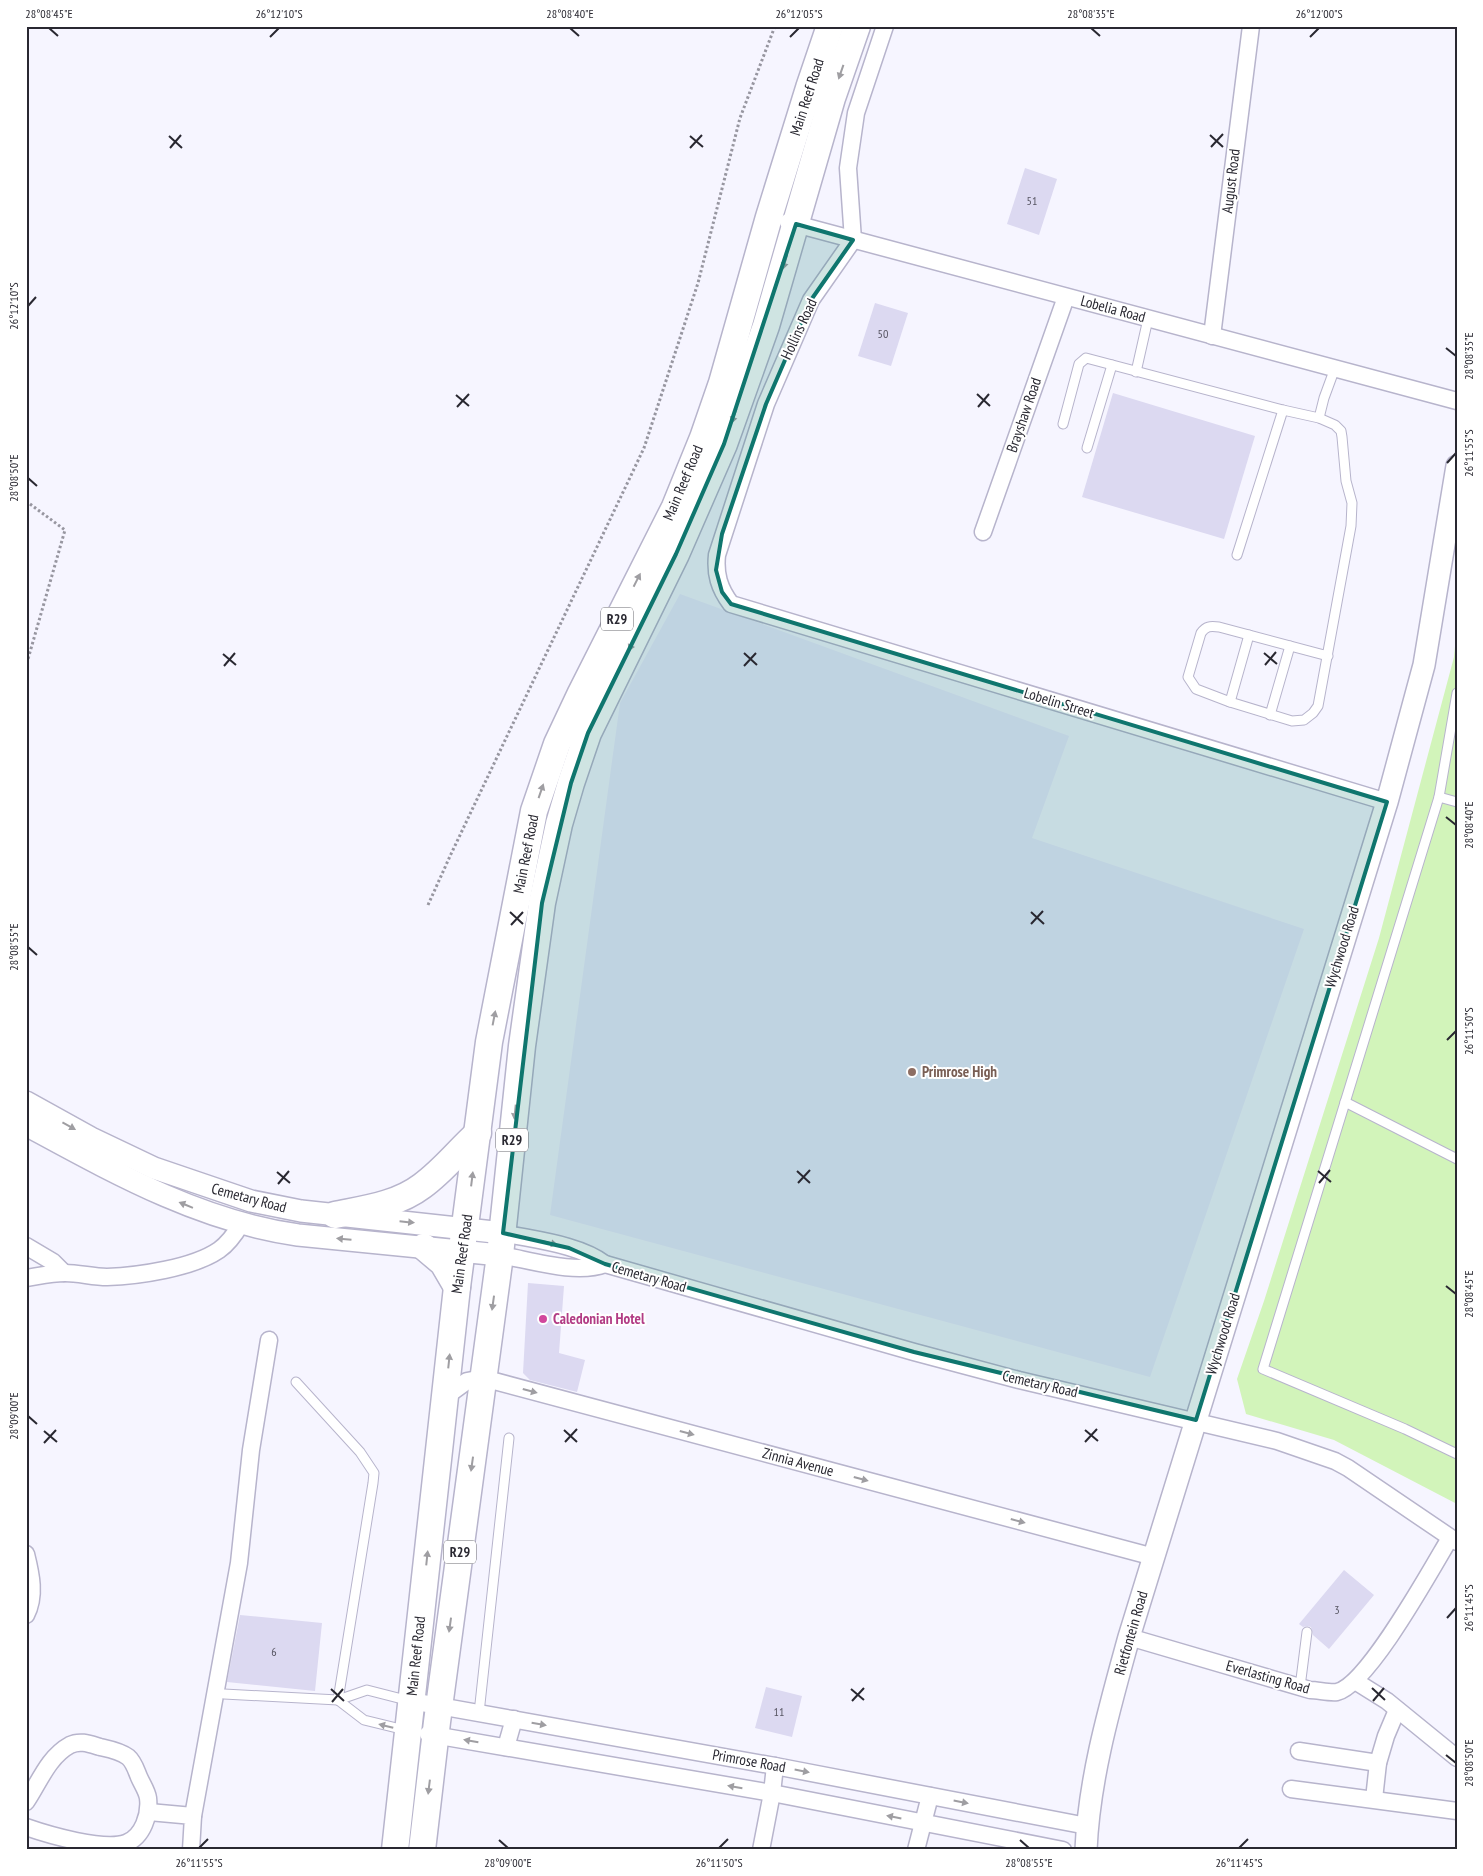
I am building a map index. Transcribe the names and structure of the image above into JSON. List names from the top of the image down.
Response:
{
  "streets": {
    "main road": ["Main Reef Road", "R29"],
    "street": [
      "August Road",
      "Lobelia Road",
      "Hollins Road",
      "Brayshaw Road",
      "Lobelin Street",
      "Wychwood Road",
      "Cemetary Road",
      "Zinnia Avenue",
      "Rietfontein Road",
      "Everlasting Road",
      "Primrose Road"
    ]
  },
  "crossings": [
    ["Main Reef Road", "Lobelia Road"],
    ["Main Reef Road", "Cemetary Road"],
    ["Main Reef Road", "Zinnia Avenue"],
    ["Main Reef Road", "Primrose Road"],
    ["August Road", "Lobelia Road"],
    ["Lobelia Road", "Hollins Road"],
    ["Lobelia Road", "Brayshaw Road"],
    ["Hollins Road", "Lobelin Street"],
    ["Lobelin Street", "Wychwood Road"],
    ["Wychwood Road", "Cemetary Road"],
    ["Wychwood Road", "Rietfontein Road"],
    ["Cemetary Road", "Rietfontein Road"],
    ["Cemetary Road", "Everlasting Road"],
    ["Zinnia Avenue", "Rietfontein Road"],
    ["Rietfontein Road", "Everlasting Road"],
    ["Rietfontein Road", "Primrose Road"]
  ],
  "one_way": ["Zinnia Avenue"],
  "places": ["Primrose High", "Caledonian Hotel"],
  "house_numbers": [
    "51",
    "50",
    "3",
    "6",
    "11"
  ],
  "coordinates": [
    "28°08'45\"E",
    "26°12'10\"S",
    "28°08'40\"E",
    "26°12'05\"S",
    "28°08'35\"E",
    "26°12'00\"S",
    "26°11'55\"S",
    "28°08'50\"E",
    "28°08'55\"E",
    "26°11'50\"S",
    "28°09'00\"E",
    "26°11'45\"S"
  ]
}
